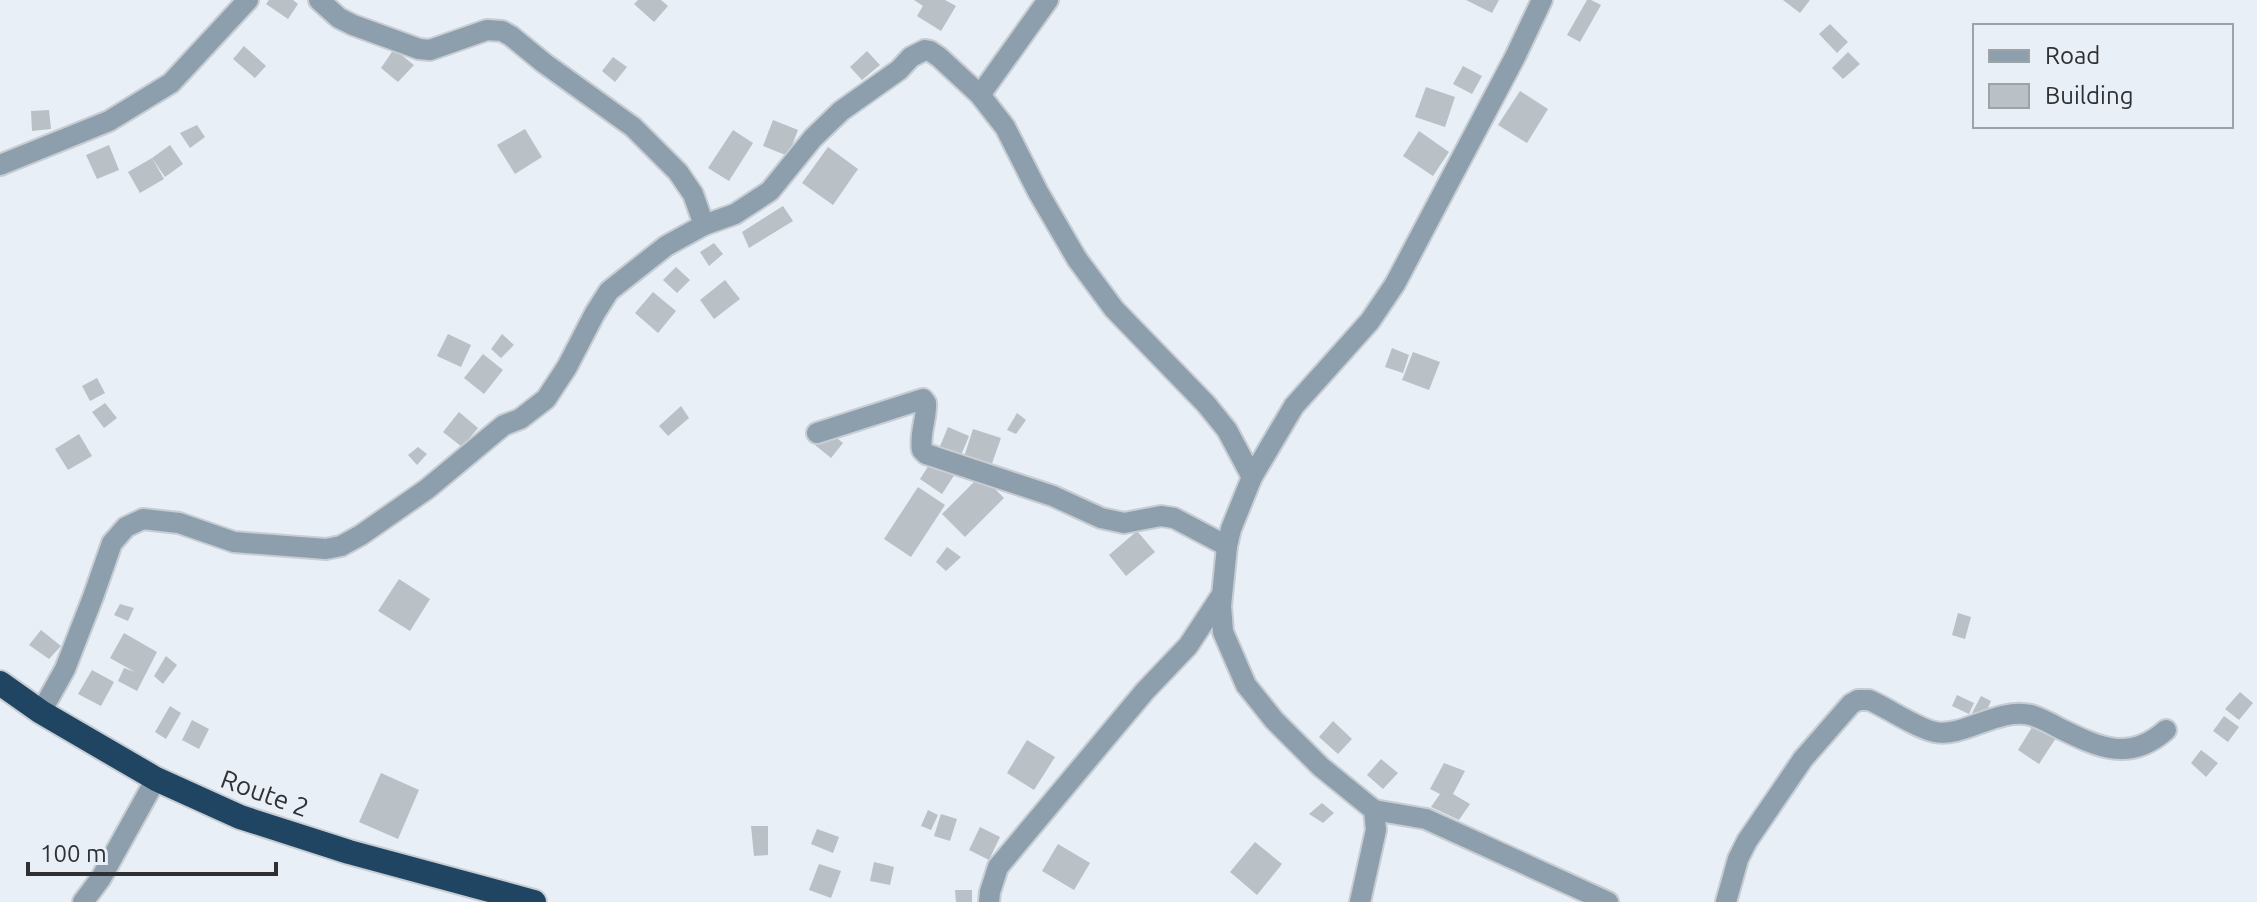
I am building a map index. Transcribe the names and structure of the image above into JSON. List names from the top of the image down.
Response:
{
  "streets": {
    "highway": ["Route 2"]
  },
  "legend": ["Road", "Building"],
  "scale_bar": "100 m"
}
